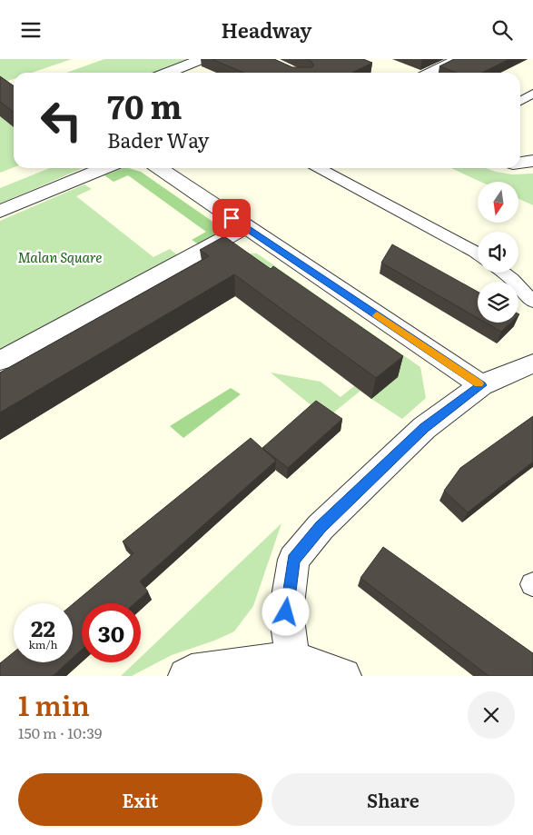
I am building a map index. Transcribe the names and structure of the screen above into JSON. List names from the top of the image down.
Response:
{
  "parks": ["Malan Square"],
  "north": "bottom",
  "page": {
    "header": "Headway",
    "turn": ["70 m", "Bader Way"],
    "speed": "22 km/h",
    "limit": "30",
    "heading": ["1 min", "150 m · 10:39"],
    "buttons": ["Exit", "Share"]
  }
}
